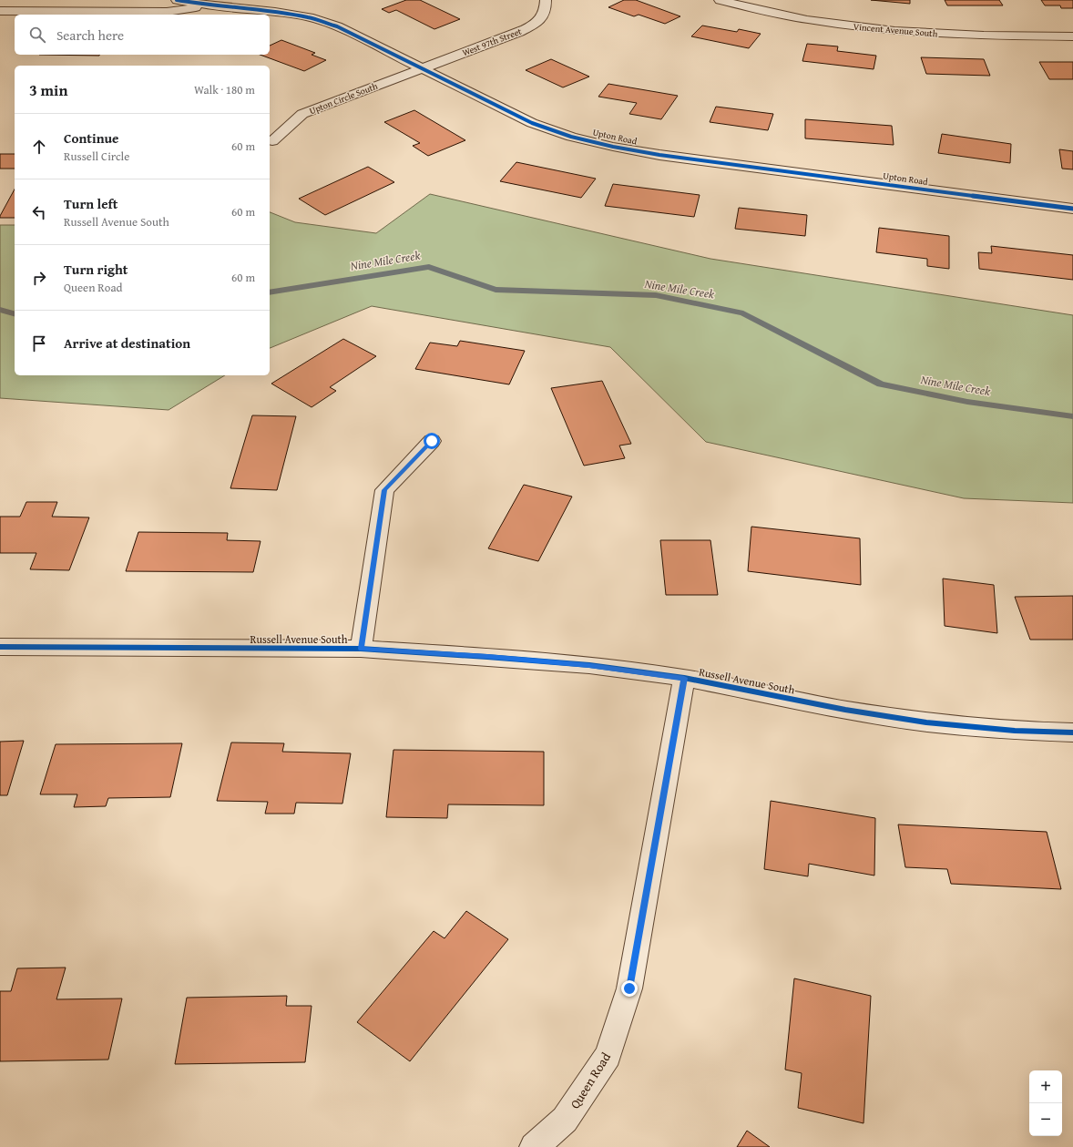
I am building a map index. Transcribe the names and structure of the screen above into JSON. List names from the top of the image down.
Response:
{
  "streets": {
    "street": [
      "Vincent Avenue South",
      "West 97th Street",
      "Upton Circle South",
      "Upton Road",
      "Russell Avenue South",
      "Queen Road"
    ]
  },
  "crossings": [
    ["West 97th Street", "Upton Circle South"],
    ["West 97th Street", "Upton Road"],
    ["Upton Circle South", "Upton Road"],
    ["Russell Avenue South", "Queen Road"]
  ],
  "water": ["Nine Mile Creek"],
  "page": {
    "search": "Search here",
    "heading": ["3 min", "Walk · 180 m"],
    "list": [
      ["Continue", "Russell Circle", "60 m"],
      ["Turn left", "Russell Avenue South", "60 m"],
      ["Turn right", "Queen Road", "60 m"],
      "Arrive at destination"
    ],
    "map_buttons": ["+", "−"]
  }
}
